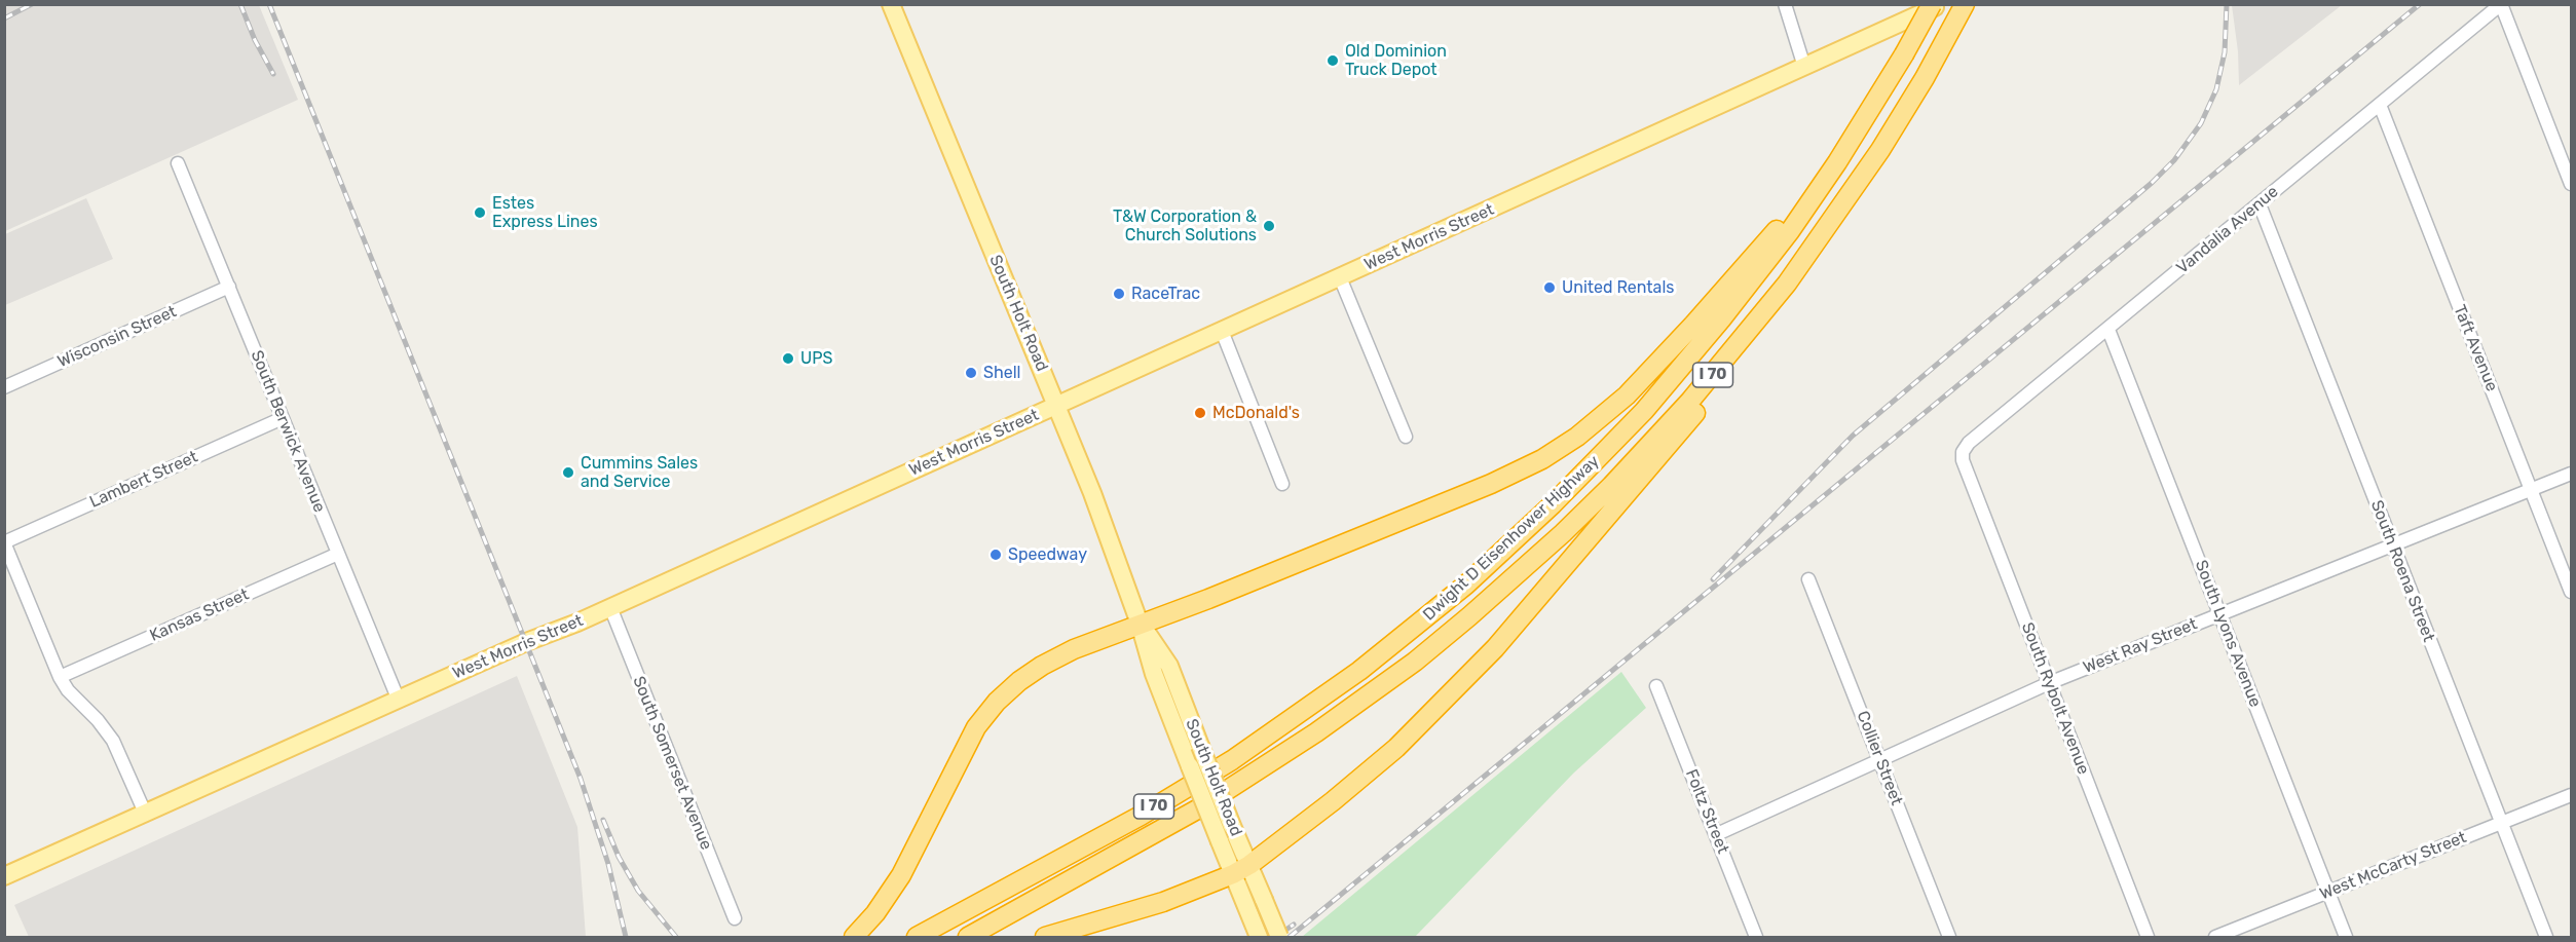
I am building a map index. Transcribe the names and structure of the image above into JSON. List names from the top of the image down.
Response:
{
  "streets": {
    "highway": ["I 70", "Dwight D Eisenhower Highway"],
    "main road": ["West Morris Street", "South Holt Road"],
    "street": [
      "Vandalia Avenue",
      "Wisconsin Street",
      "Taft Avenue",
      "South Berwick Avenue",
      "Lambert Street",
      "South Roena Street",
      "Kansas Street",
      "South Lyons Avenue",
      "West Ray Street",
      "South Rybolt Avenue",
      "Collier Street",
      "South Somerset Avenue",
      "Foltz Street",
      "West McCarty Street"
    ]
  },
  "crossings": [
    ["Vandalia Avenue", "Taft Avenue"],
    ["Vandalia Avenue", "South Roena Street"],
    ["Vandalia Avenue", "South Lyons Avenue"],
    ["Vandalia Avenue", "South Rybolt Avenue"],
    ["West Morris Street", "South Holt Road"],
    ["West Morris Street", "South Berwick Avenue"],
    ["West Morris Street", "South Somerset Avenue"],
    ["Wisconsin Street", "South Berwick Avenue"],
    ["Taft Avenue", "West Ray Street"],
    ["South Berwick Avenue", "Lambert Street"],
    ["South Berwick Avenue", "Kansas Street"],
    ["South Roena Street", "West Ray Street"],
    ["South Roena Street", "West McCarty Street"],
    ["South Lyons Avenue", "West Ray Street"],
    ["South Lyons Avenue", "West McCarty Street"],
    ["West Ray Street", "South Rybolt Avenue"],
    ["West Ray Street", "Collier Street"],
    ["West Ray Street", "Foltz Street"]
  ],
  "places": [
    "Old Dominion Truck Depot",
    "Estes Express Lines",
    "T&W Corporation & Church Solutions",
    "United Rentals",
    "RaceTrac",
    "UPS",
    "Shell",
    "McDonald's",
    "Cummins Sales and Service",
    "Speedway"
  ]
}
